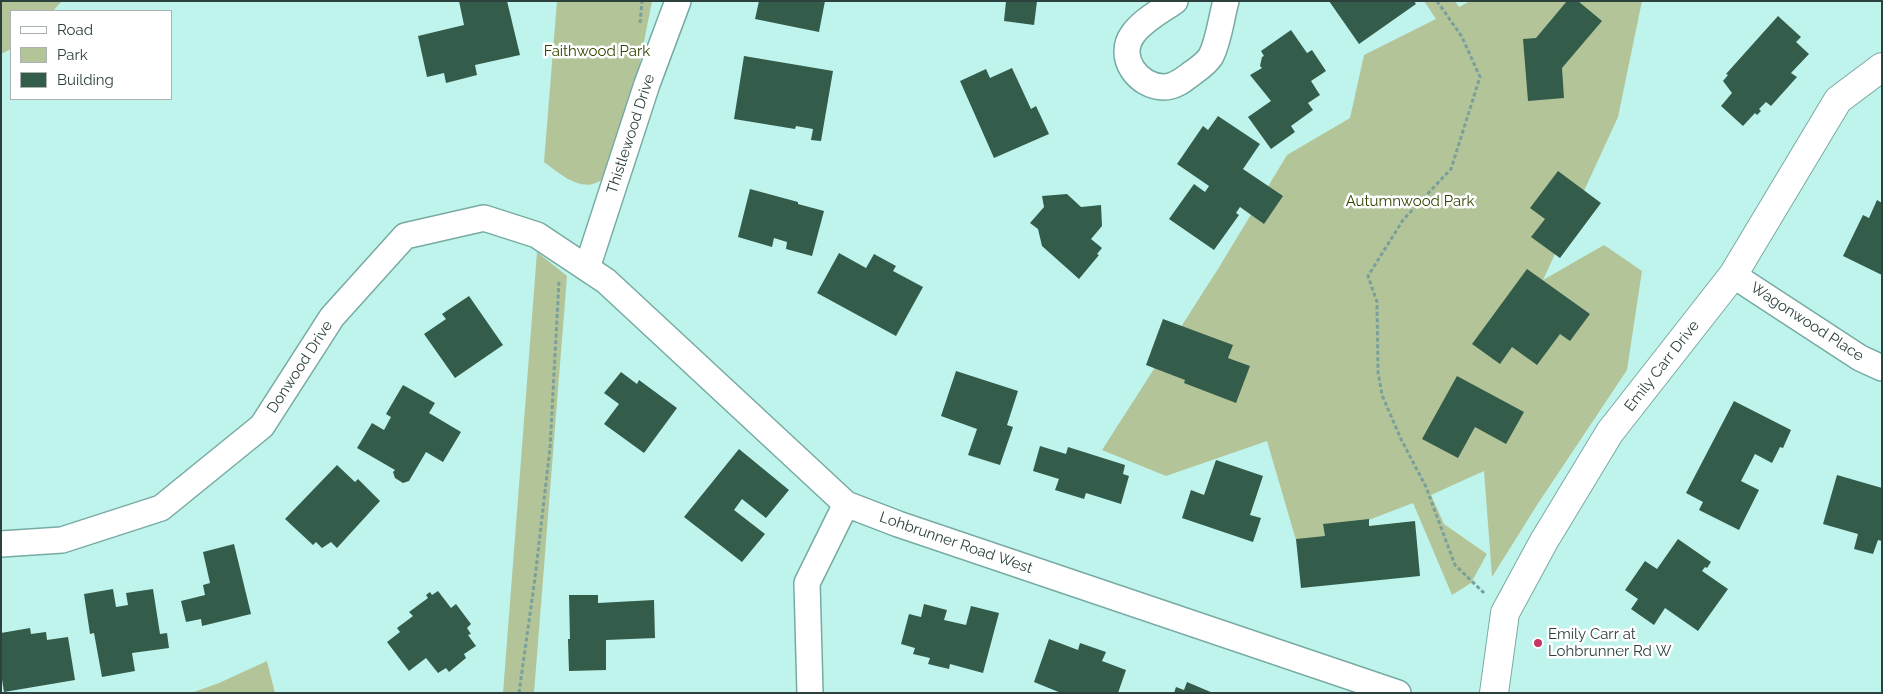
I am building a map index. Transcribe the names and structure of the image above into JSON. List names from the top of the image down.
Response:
{
  "streets": {
    "street": [
      "Thistlewood Drive",
      "Wagonwood Place",
      "Emily Carr Drive",
      "Donwood Drive",
      "Lohbrunner Road West"
    ]
  },
  "crossings": [
    ["Thistlewood Drive", "Donwood Drive"],
    ["Thistlewood Drive", "Lohbrunner Road West"],
    ["Wagonwood Place", "Emily Carr Drive"],
    ["Donwood Drive", "Lohbrunner Road West"]
  ],
  "parks": ["Faithwood Park", "Autumnwood Park"],
  "places": ["Emily Carr at Lohbrunner Rd W"],
  "legend": ["Road", "Park", "Building"]
}
